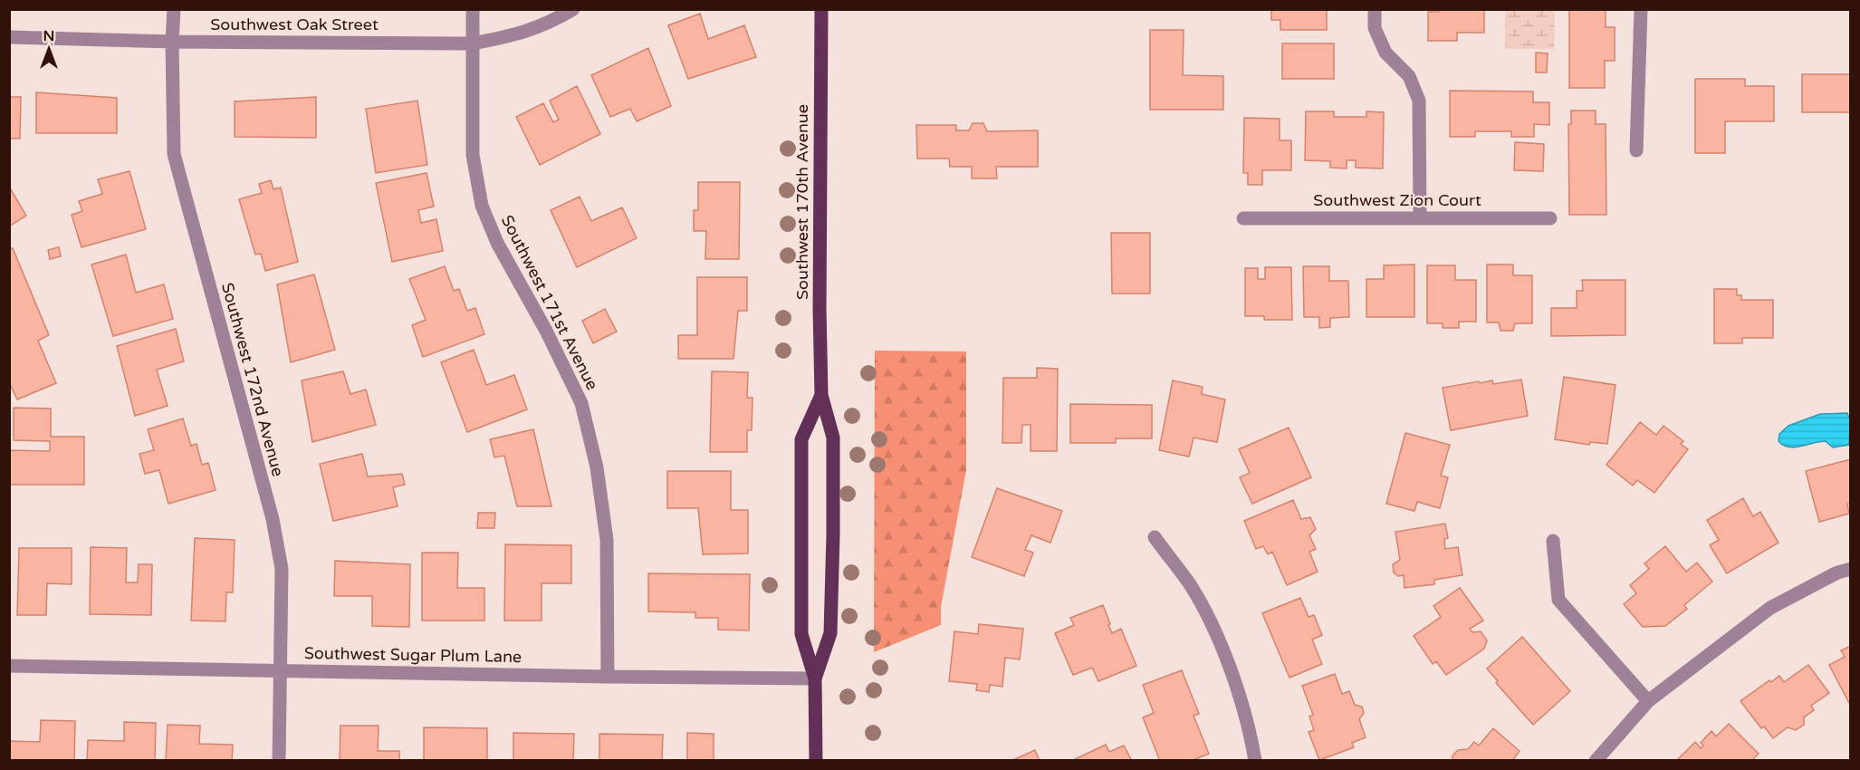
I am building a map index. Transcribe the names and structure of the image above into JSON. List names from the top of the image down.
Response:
{
  "streets": {
    "main road": ["Southwest 170th Avenue"],
    "street": [
      "Southwest Oak Street",
      "Southwest Zion Court",
      "Southwest 171st Avenue",
      "Southwest 172nd Avenue",
      "Southwest Sugar Plum Lane"
    ]
  },
  "crossings": [
    ["Southwest Oak Street", "Southwest 171st Avenue"],
    ["Southwest Oak Street", "Southwest 172nd Avenue"],
    ["Southwest 170th Avenue", "Southwest Sugar Plum Lane"],
    ["Southwest 171st Avenue", "Southwest Sugar Plum Lane"],
    ["Southwest 172nd Avenue", "Southwest Sugar Plum Lane"]
  ],
  "north": "top"
}
